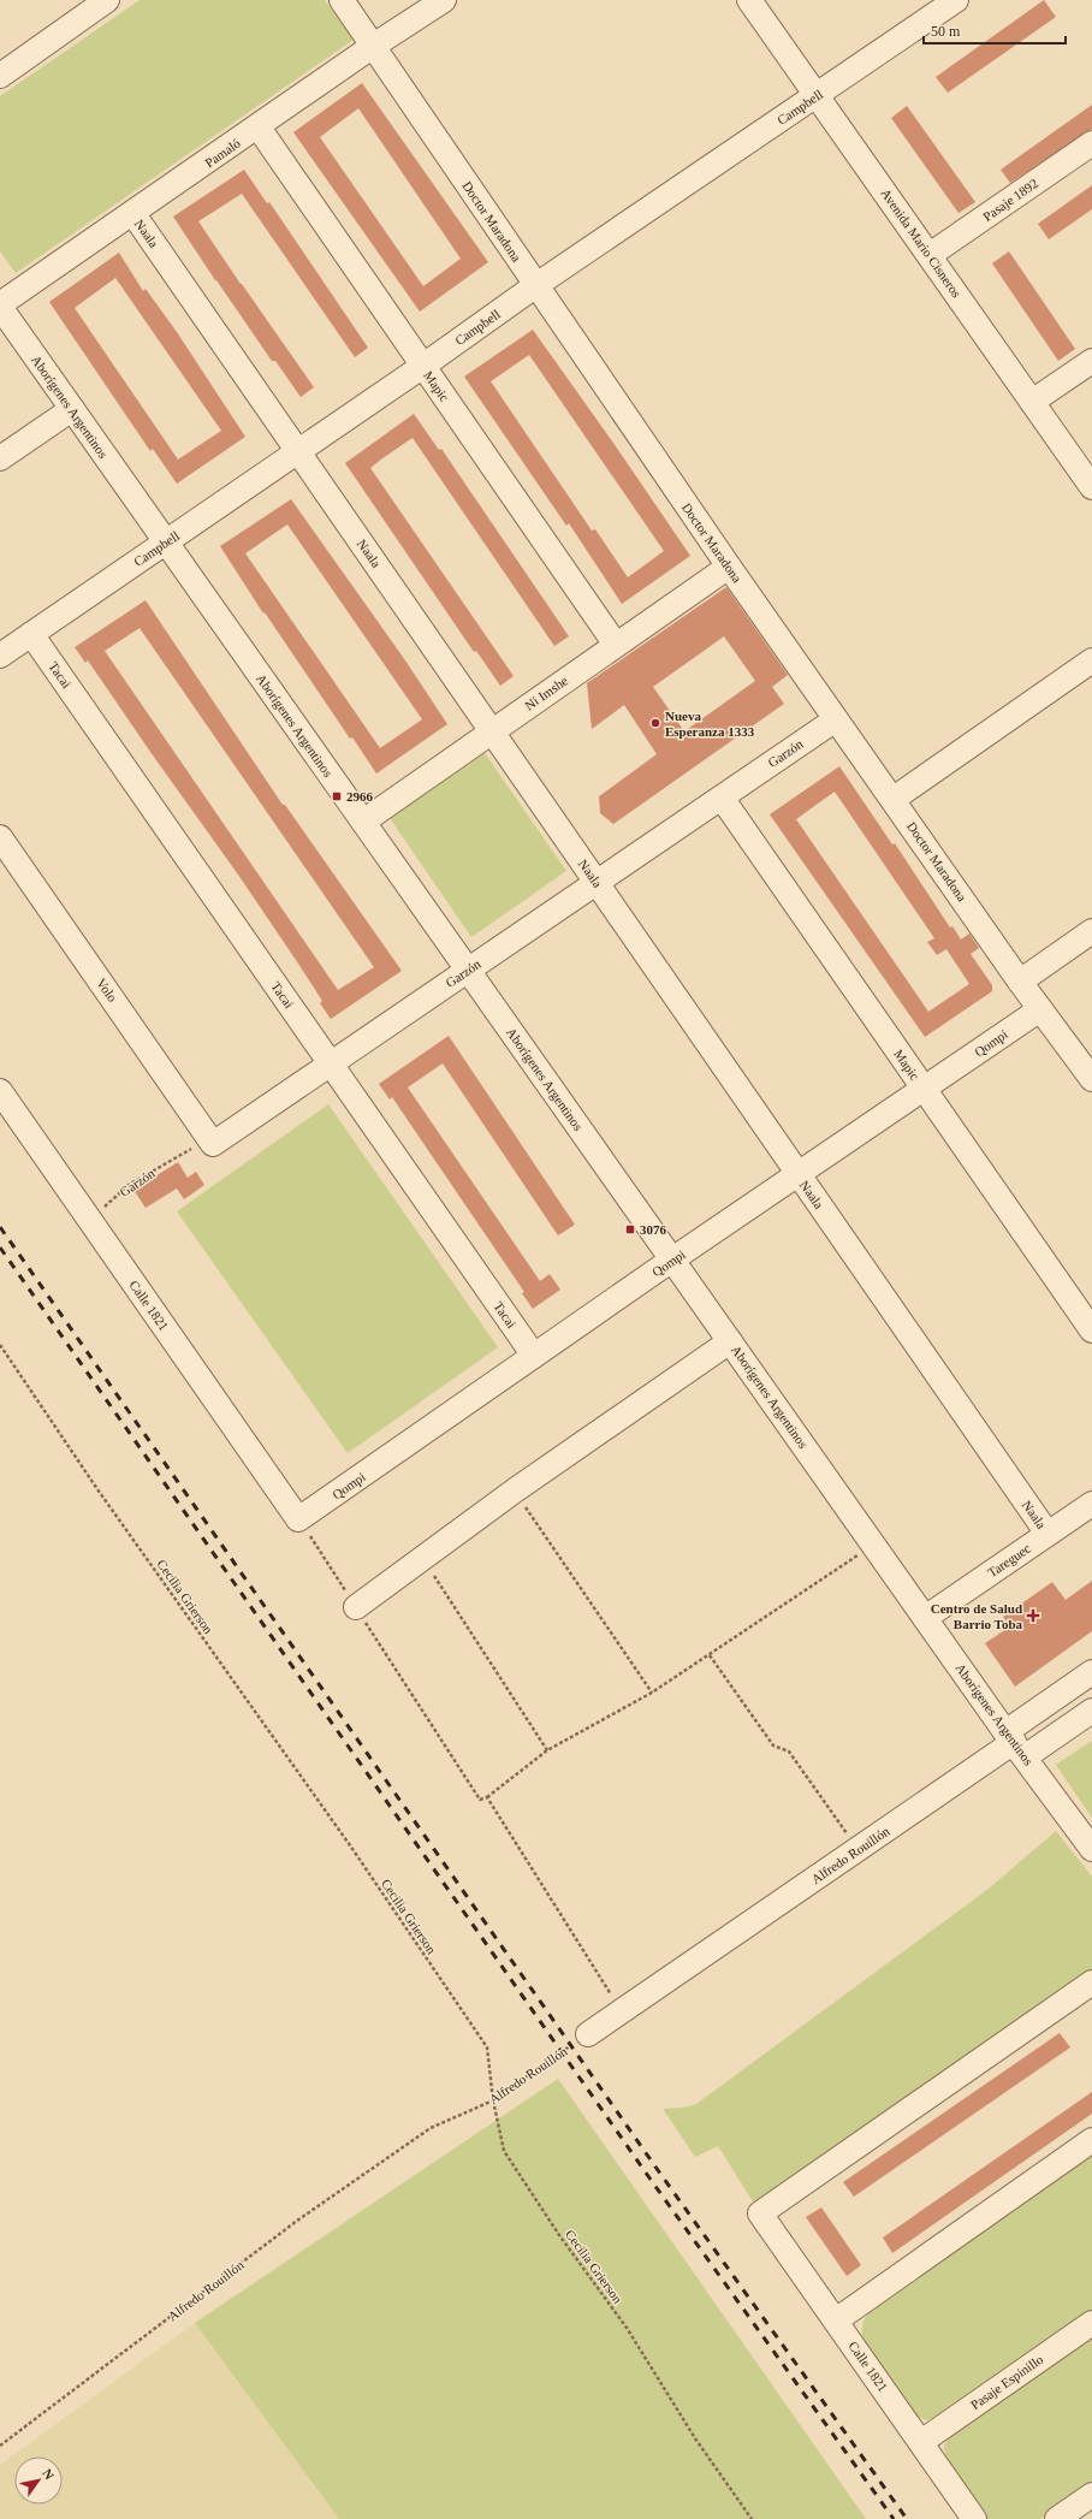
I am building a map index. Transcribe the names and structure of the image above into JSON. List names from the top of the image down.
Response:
{
  "streets": {
    "street": [
      "Campbell",
      "Pamaló",
      "Pasaje 1892",
      "Doctor Maradona",
      "Naala",
      "Avenida Mario Cisneros",
      "Mapic",
      "Aborígenes Argentinos",
      "Tacai",
      "Ni Imshe",
      "Garzón",
      "Volo",
      "Qompi",
      "Calle 1821",
      "Tareguec",
      "Alfredo Rouillón",
      "Pasaje Espinillo"
    ],
    "path": ["Cecilia Grierson"]
  },
  "crossings": [
    ["Campbell", "Doctor Maradona"],
    ["Campbell", "Naala"],
    ["Campbell", "Avenida Mario Cisneros"],
    ["Campbell", "Mapic"],
    ["Campbell", "Aborígenes Argentinos"],
    ["Campbell", "Tacai"],
    ["Pamaló", "Doctor Maradona"],
    ["Pamaló", "Naala"],
    ["Pamaló", "Mapic"],
    ["Pamaló", "Aborígenes Argentinos"],
    ["Pasaje 1892", "Avenida Mario Cisneros"],
    ["Doctor Maradona", "Ni Imshe"],
    ["Doctor Maradona", "Garzón"],
    ["Doctor Maradona", "Qompi"],
    ["Naala", "Ni Imshe"],
    ["Naala", "Garzón"],
    ["Naala", "Qompi"],
    ["Naala", "Tareguec"],
    ["Mapic", "Ni Imshe"],
    ["Mapic", "Garzón"],
    ["Mapic", "Qompi"],
    ["Aborígenes Argentinos", "Ni Imshe"],
    ["Aborígenes Argentinos", "Garzón"],
    ["Aborígenes Argentinos", "Qompi"],
    ["Aborígenes Argentinos", "Tareguec"],
    ["Aborígenes Argentinos", "Alfredo Rouillón"],
    ["Tacai", "Garzón"],
    ["Tacai", "Qompi"],
    ["Garzón", "Volo"],
    ["Garzón", "Calle 1821"],
    ["Qompi", "Calle 1821"],
    ["Calle 1821", "Pasaje Espinillo"],
    ["Cecilia Grierson", "Alfredo Rouillón"]
  ],
  "places": {
    "other": ["Nueva Esperanza 1333"],
    "transit": ["2966", "3076"],
    "health": ["Centro de Salud Barrio Toba"]
  },
  "scale_bar": "50 m",
  "north": "top right"
}
